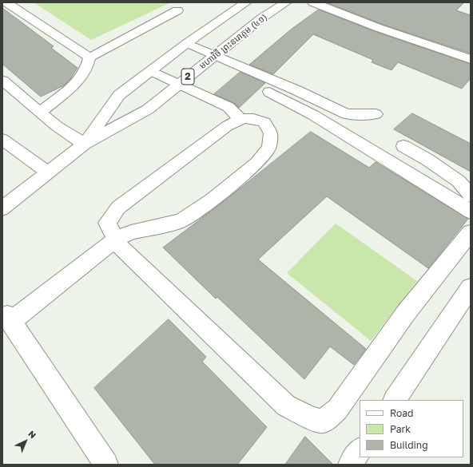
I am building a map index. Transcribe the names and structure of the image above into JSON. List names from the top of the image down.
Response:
{
  "streets": {
    "main road": ["មហាវិថី ព្រះនរោត្តម (៤១)", "2"]
  },
  "legend": ["Road", "Park", "Building"],
  "north": "top right"
}
